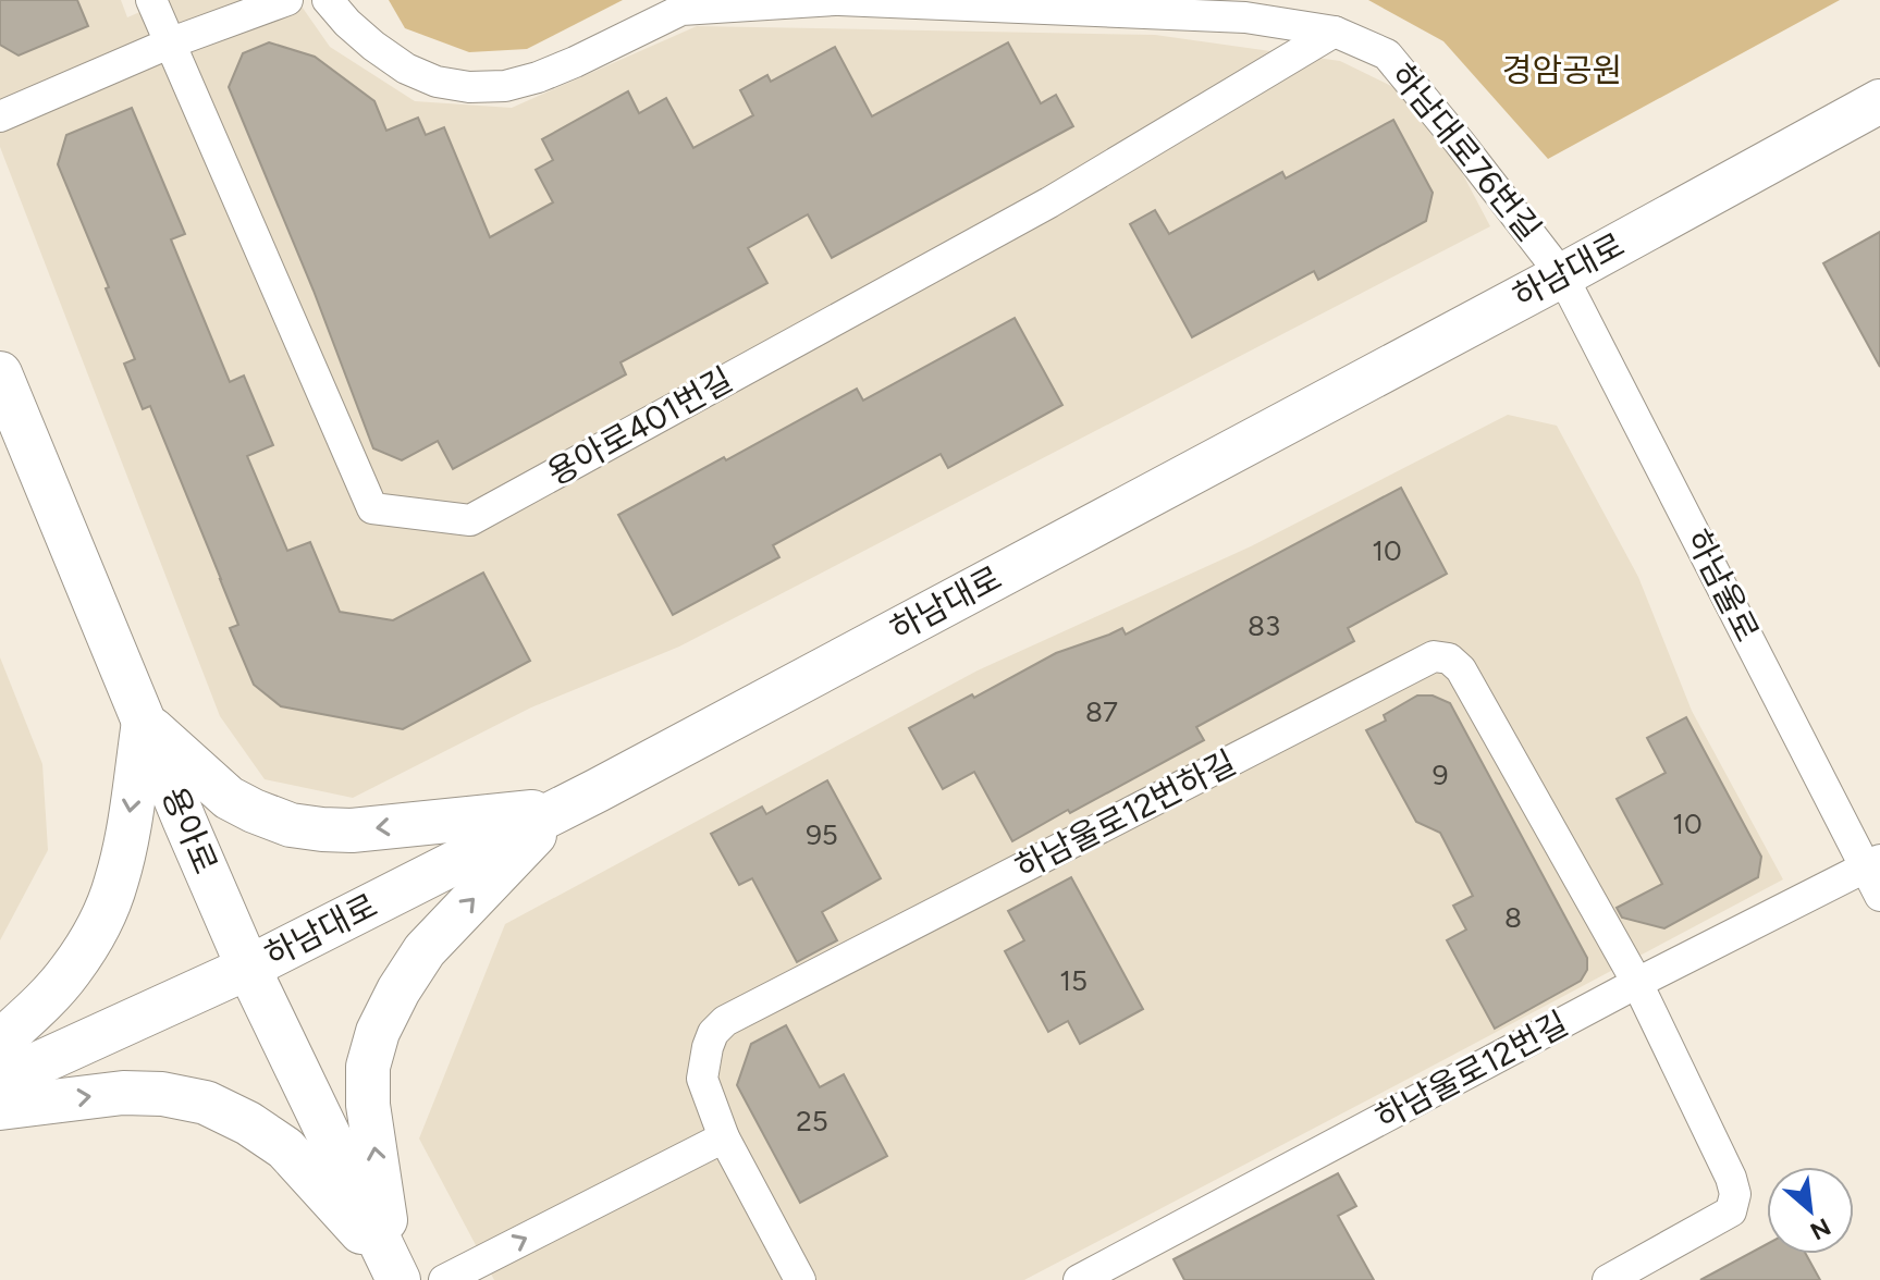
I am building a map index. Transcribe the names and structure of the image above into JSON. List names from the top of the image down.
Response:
{
  "streets": {
    "main road": ["하남대로", "용아로"],
    "street": [
      "하남대로76번길",
      "용아로401번길",
      "하남울로",
      "하남울로12번하길",
      "하남울로12번길"
    ]
  },
  "crossings": [
    ["하남대로76번길", "하남대로"],
    ["하남대로76번길", "용아로401번길"],
    ["하남대로76번길", "하남울로"],
    ["하남대로", "하남울로"],
    ["하남대로", "용아로"],
    ["하남울로", "하남울로12번길"],
    ["하남울로12번하길", "하남울로12번길"]
  ],
  "parks": ["경암공원"],
  "house_numbers": [
    "10",
    "83",
    "87",
    "9",
    "10",
    "95",
    "8",
    "15",
    "25"
  ],
  "north": "bottom right"
}
